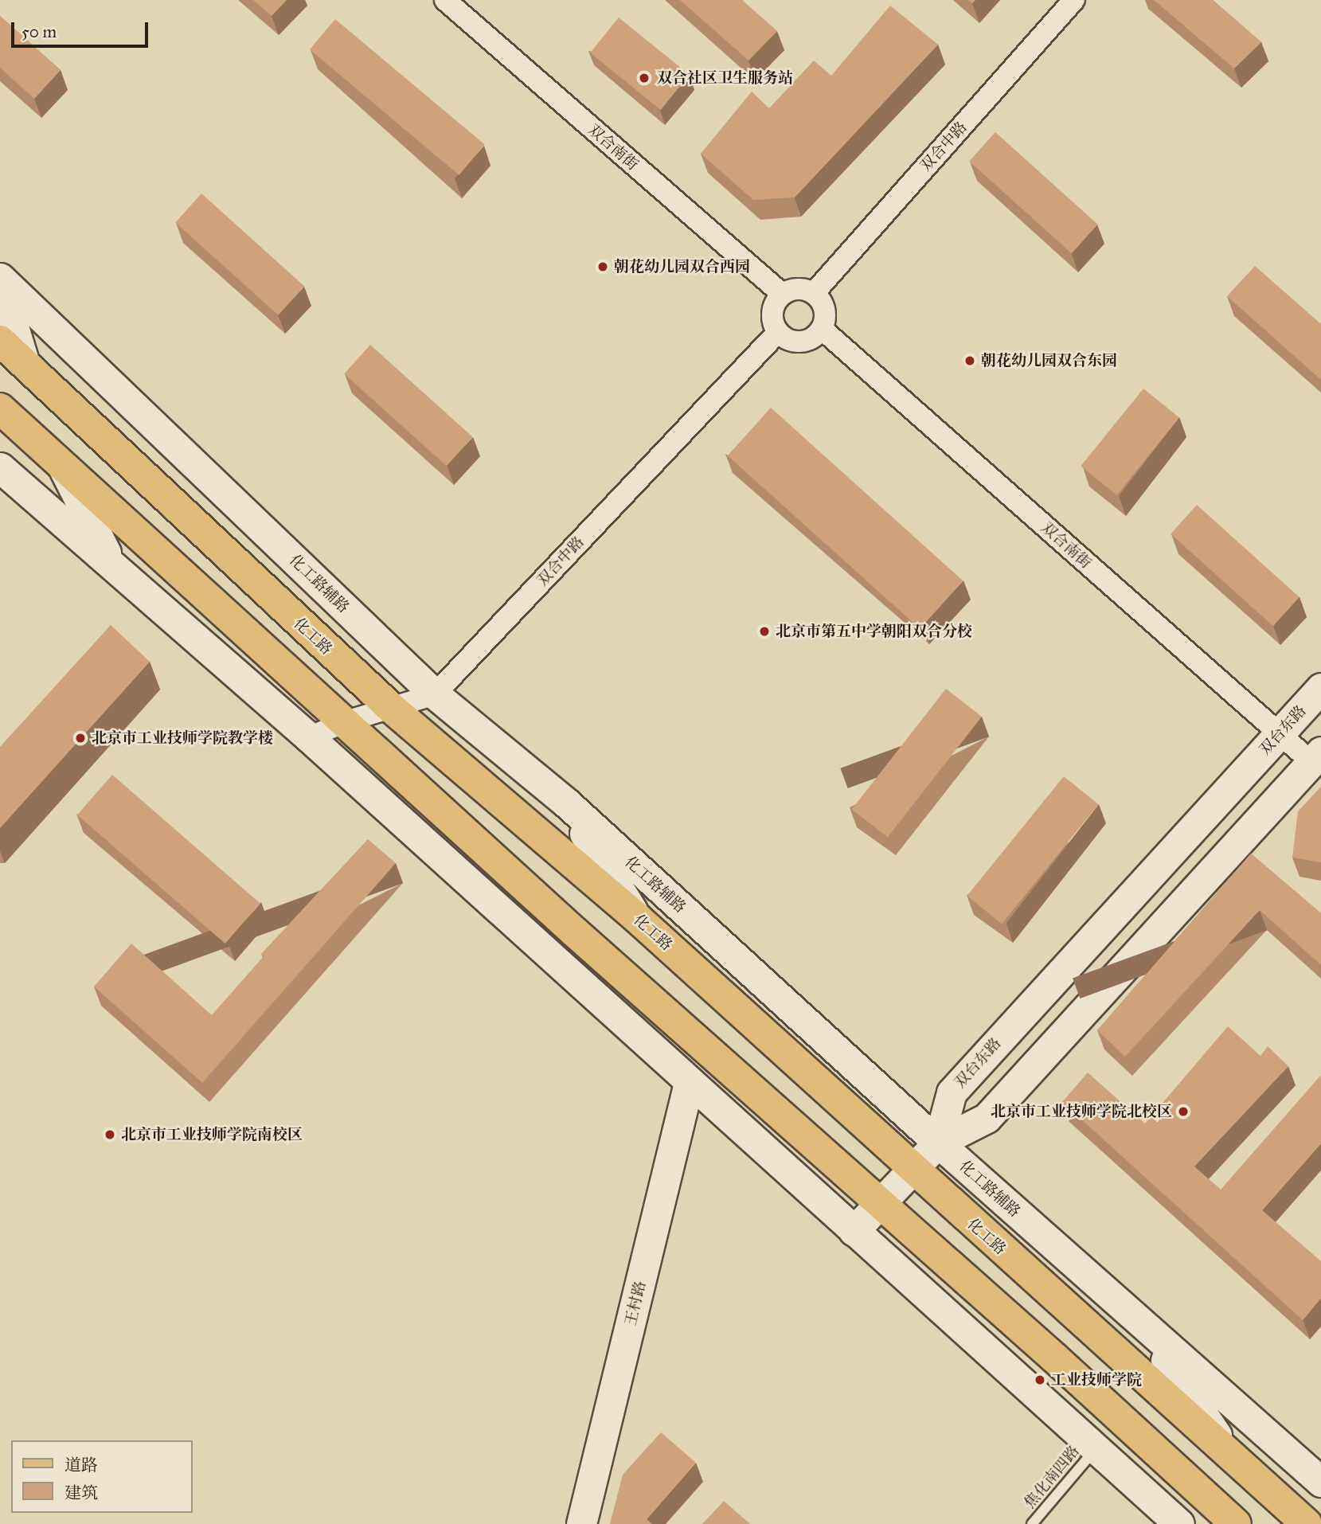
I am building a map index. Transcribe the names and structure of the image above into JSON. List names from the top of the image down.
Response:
{
  "streets": {
    "main road": ["化工路"],
    "street": [
      "双合中路",
      "双合南街",
      "化工路辅路",
      "双台东路",
      "王村路"
    ],
    "lane": ["焦化南四路"]
  },
  "crossings": [
    ["双合中路", "双合南街"],
    ["双合中路", "化工路辅路"],
    ["双合南街", "双台东路"],
    ["化工路辅路", "双台东路"]
  ],
  "places": [
    "双合社区卫生服务站",
    "朝花幼儿园双合西园",
    "朝花幼儿园双合东园",
    "北京市第五中学朝阳双合分校",
    "北京市工业技师学院教学楼",
    "北京市工业技师学院北校区",
    "北京市工业技师学院南校区",
    "工业技师学院"
  ],
  "legend": ["道路", "建筑"],
  "scale_bar": "50 m"
}
